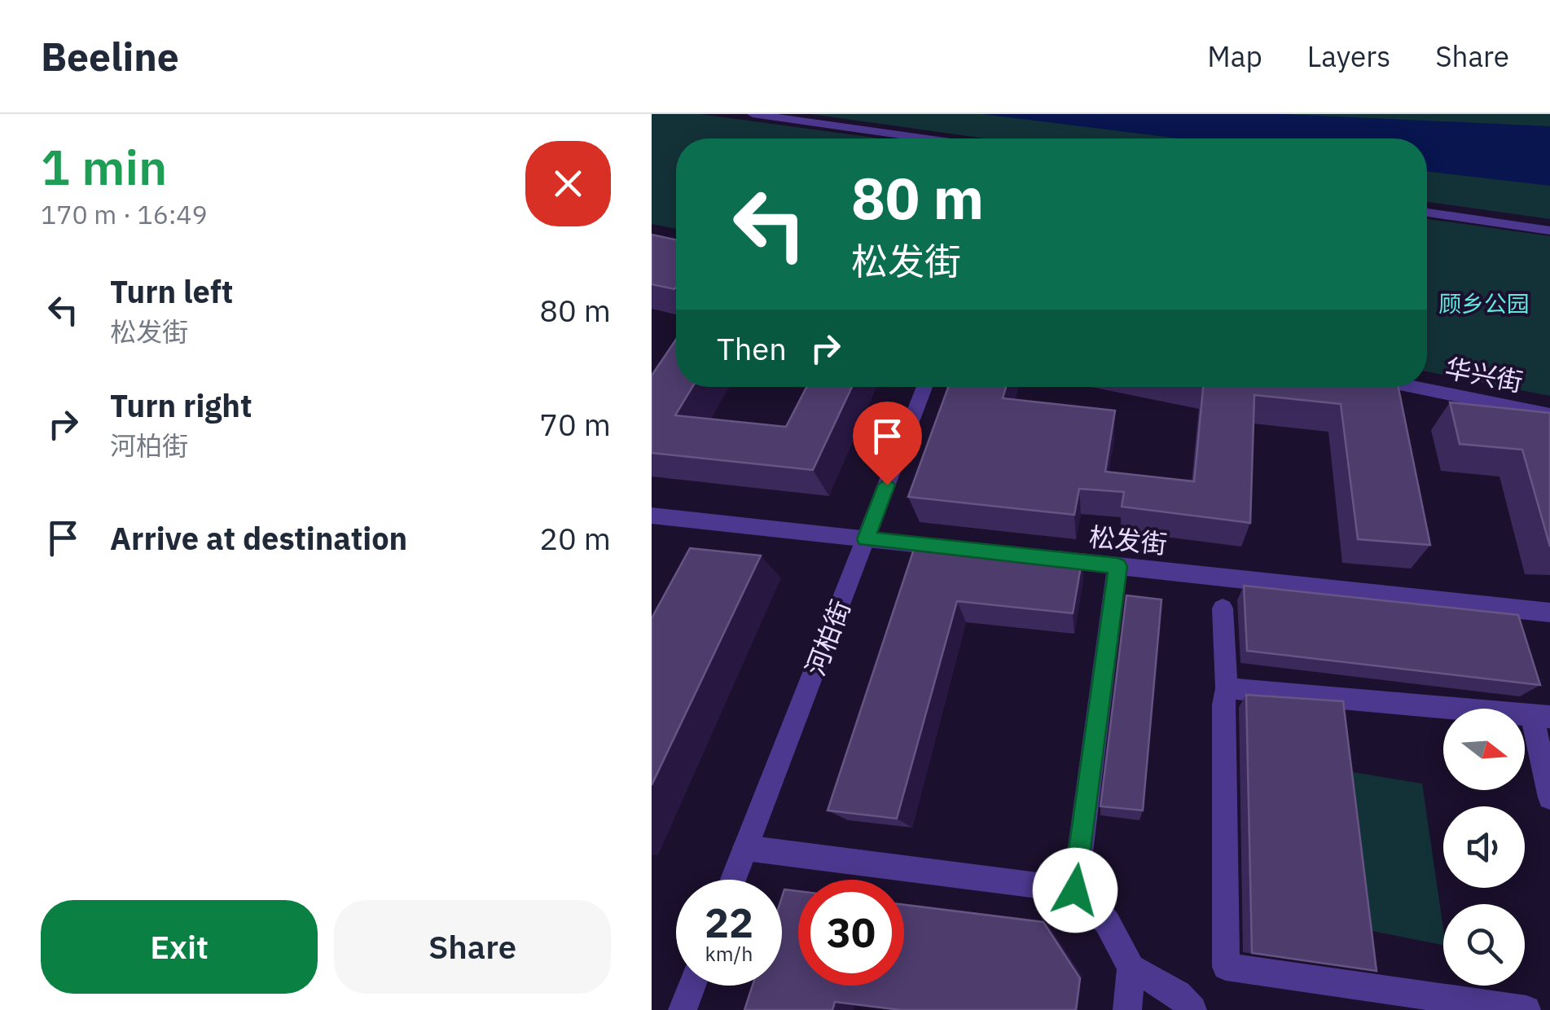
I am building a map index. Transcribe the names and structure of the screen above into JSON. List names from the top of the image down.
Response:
{
  "streets": {
    "street": ["华兴街", "松发街", "河柏街"]
  },
  "parks": ["顾乡公园"],
  "north": "right",
  "page": {
    "header": "Beeline",
    "nav": ["Map", "Layers", "Share"],
    "heading": ["1 min", "170 m · 16:49"],
    "turn": ["80 m", "松发街"],
    "list": [
      {
        "name": "Turn left",
        "note": "松发街",
        "value": "80 m"
      },
      {
        "name": "Turn right",
        "note": "河柏街",
        "value": "70 m"
      },
      {
        "name": "Arrive at destination",
        "value": "20 m"
      }
    ],
    "then": "Then",
    "speed": "22 km/h",
    "limit": "30",
    "buttons": ["Exit", "Share"]
  }
}
